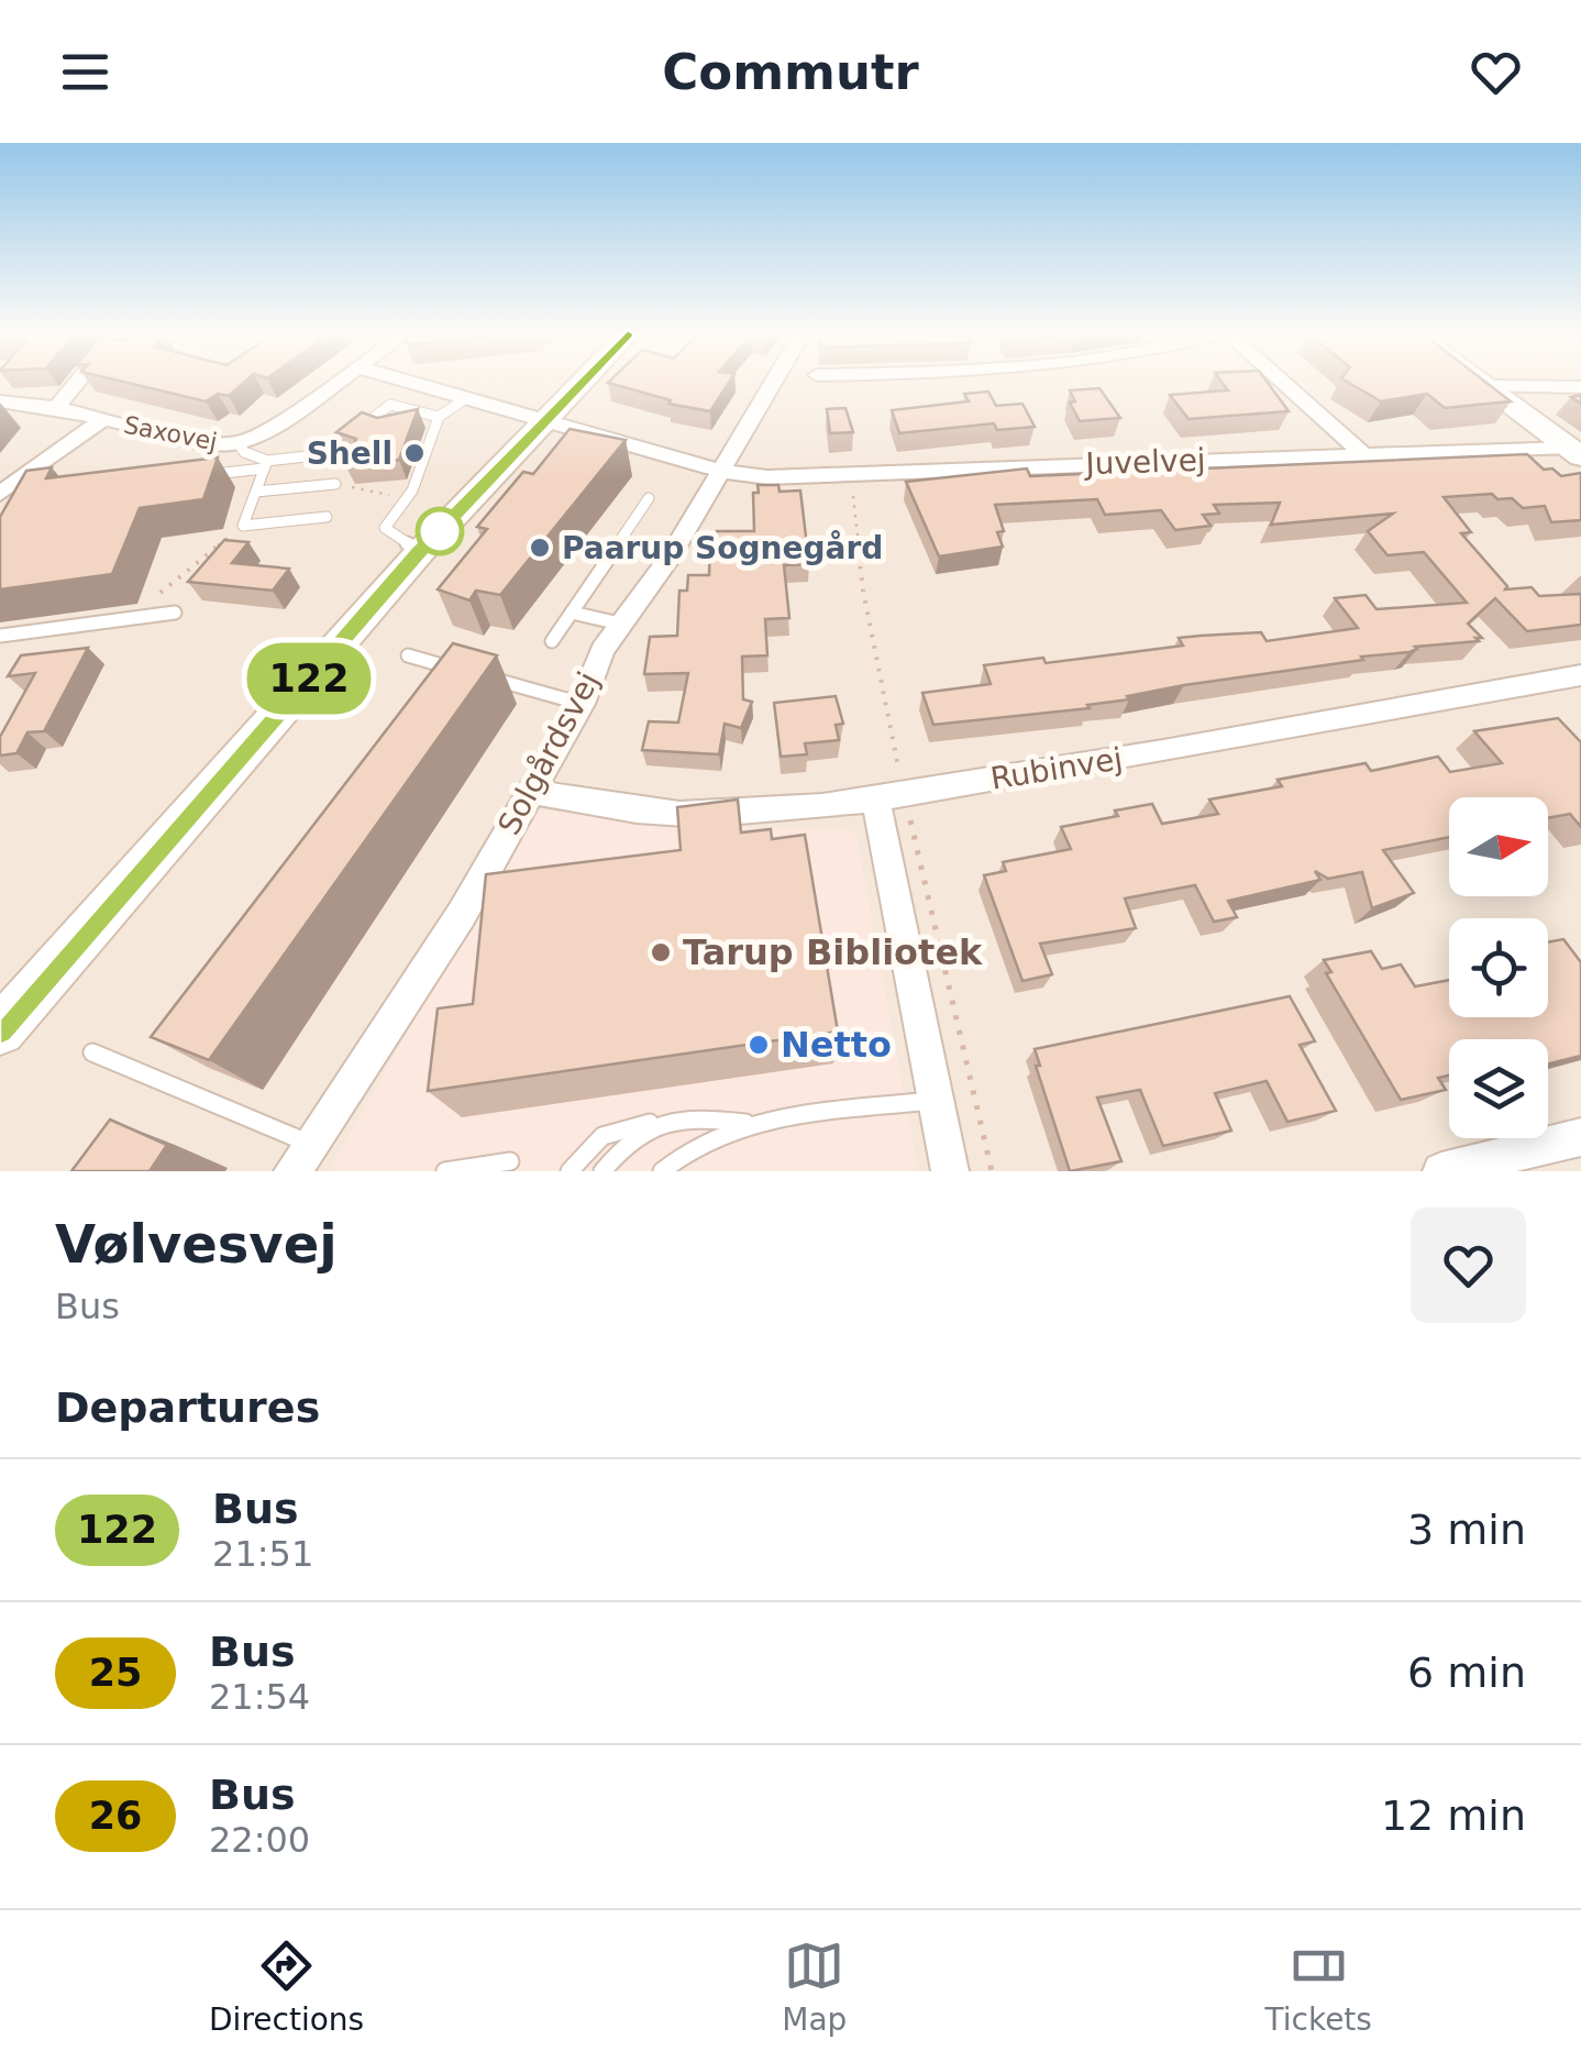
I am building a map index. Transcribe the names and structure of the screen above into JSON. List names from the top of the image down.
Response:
{
  "streets": {
    "street": [
      "Saxovej",
      "Juvelvej",
      "Solgårdsvej",
      "Rubinvej"
    ]
  },
  "crossings": [
    ["Juvelvej", "Solgårdsvej"],
    ["Solgårdsvej", "Rubinvej"]
  ],
  "places": [
    "Shell",
    "Paarup Sognegård",
    "Tarup Bibliotek",
    "Netto"
  ],
  "lines": ["bus line 122"],
  "north": "right",
  "page": {
    "header": "Commutr",
    "on_map": "122",
    "heading": [
      ["Vølvesvej", "Bus"],
      "Departures"
    ],
    "list": [
      {
        "mark": "122",
        "name": "Bus",
        "note": "21:51",
        "value": "3 min"
      },
      {
        "mark": "25",
        "name": "Bus",
        "note": "21:54",
        "value": "6 min"
      },
      {
        "mark": "26",
        "name": "Bus",
        "note": "22:00",
        "value": "12 min"
      }
    ],
    "tabs": ["Directions", "Map", "Tickets"]
  }
}
